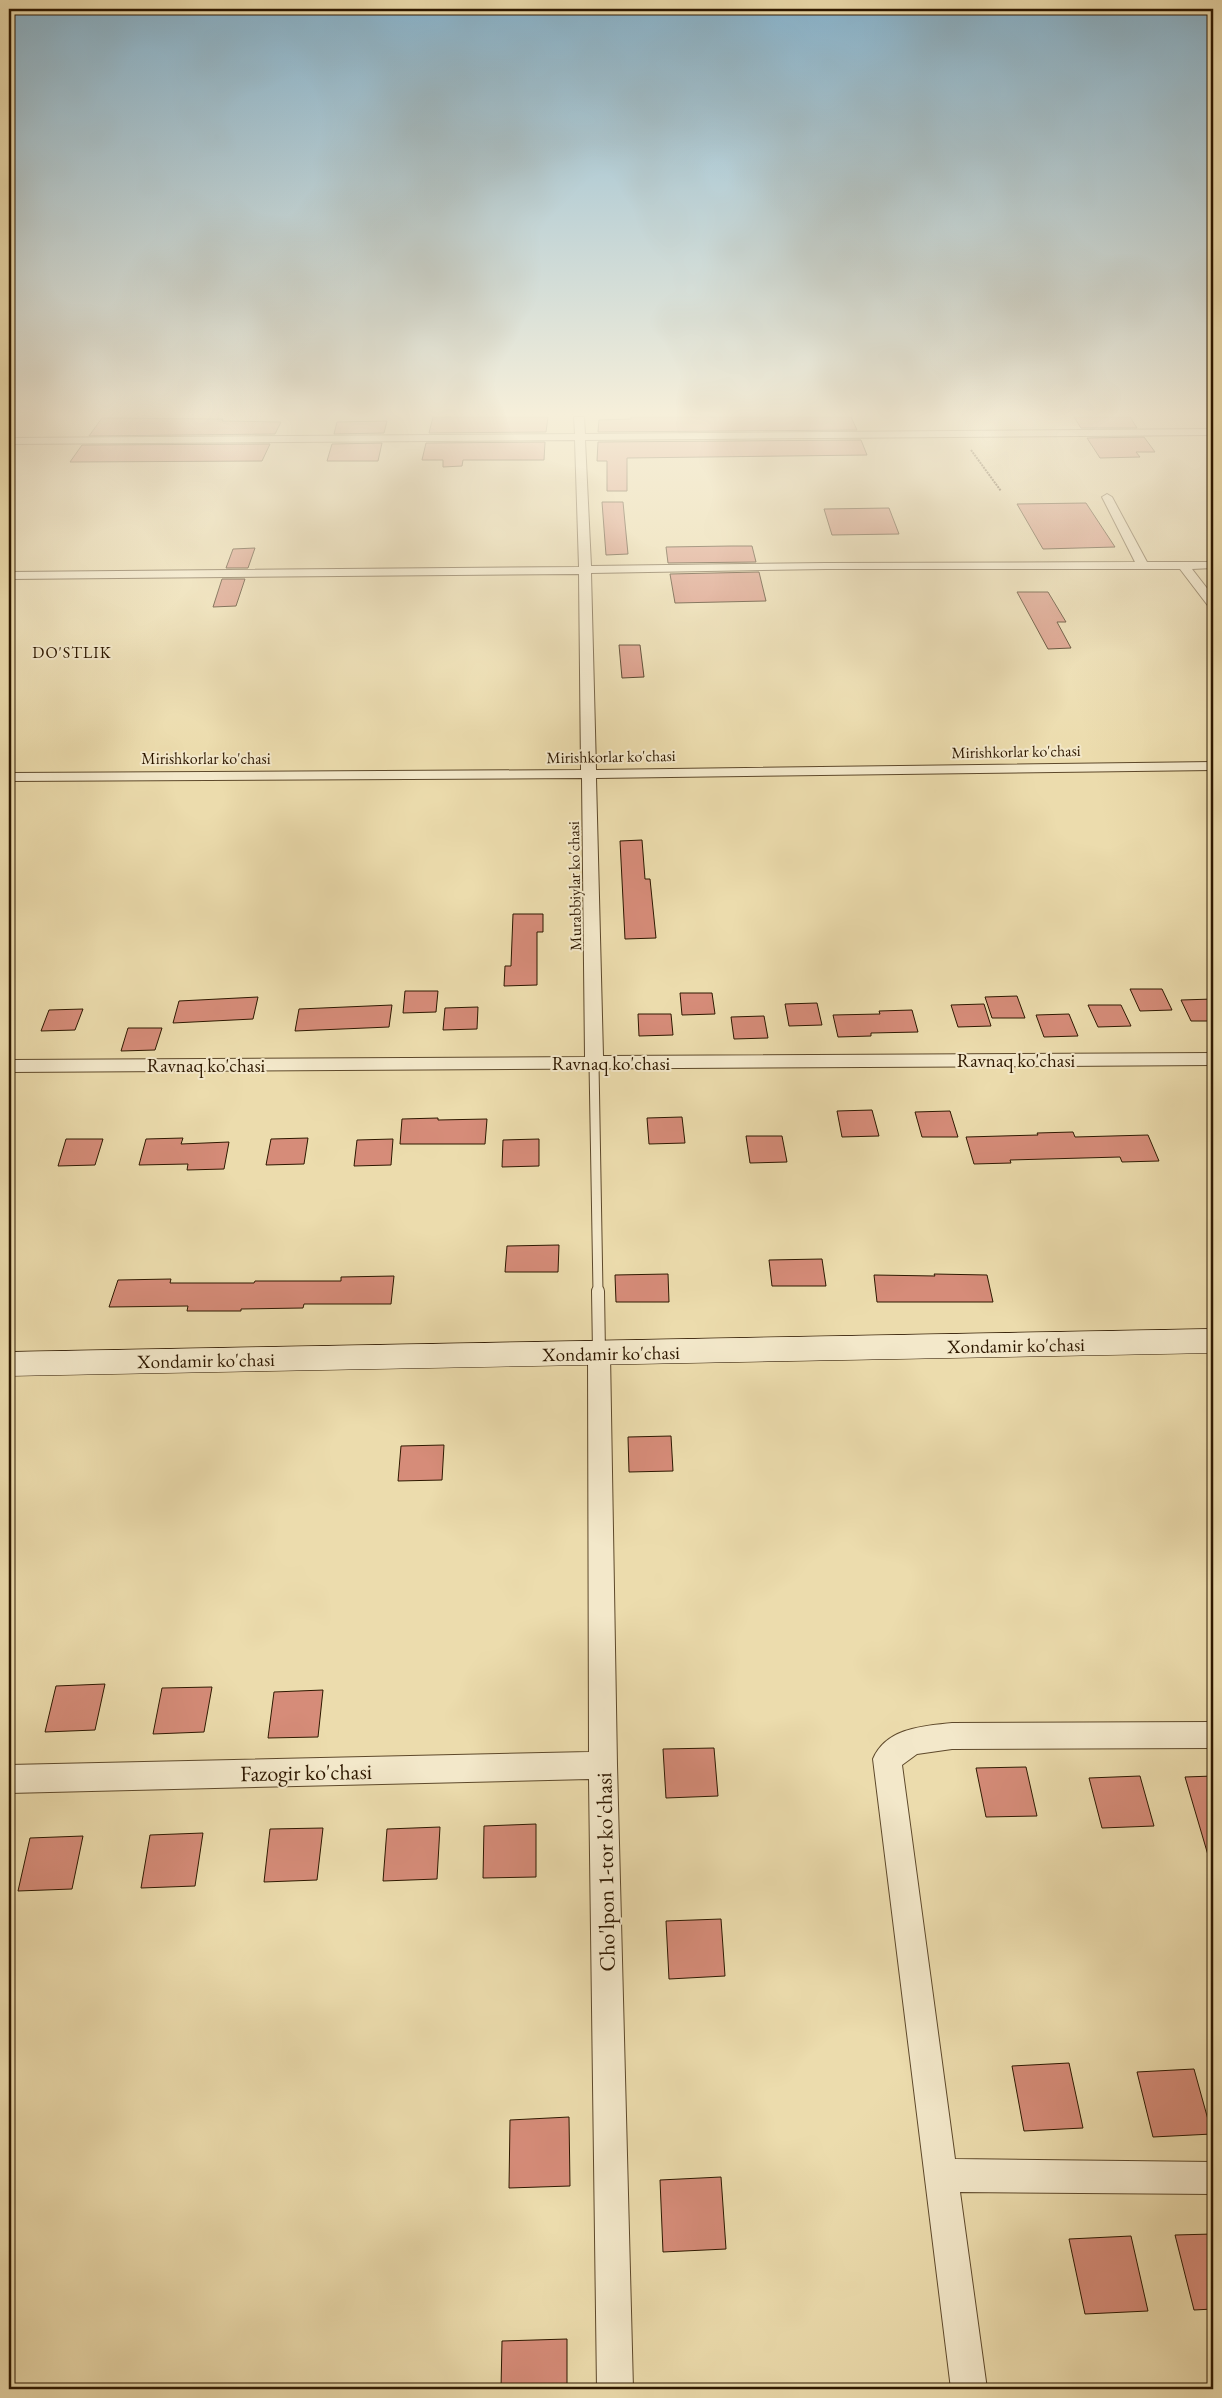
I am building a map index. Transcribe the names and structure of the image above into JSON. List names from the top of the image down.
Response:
{
  "streets": {
    "main road": ["Xondamir ko'chasi"],
    "street": [
      "Mirishkorlar ko'chasi",
      "Murabbiylar ko'chasi",
      "Ravnaq ko'chasi",
      "Fazogir ko'chasi",
      "Cho'lpon 1-tor ko'chasi"
    ]
  },
  "crossings": [
    ["Mirishkorlar ko'chasi", "Murabbiylar ko'chasi"],
    ["Murabbiylar ko'chasi", "Ravnaq ko'chasi"],
    ["Murabbiylar ko'chasi", "Xondamir ko'chasi"],
    ["Murabbiylar ko'chasi", "Cho'lpon 1-tor ko'chasi"],
    ["Xondamir ko'chasi", "Cho'lpon 1-tor ko'chasi"],
    ["Fazogir ko'chasi", "Cho'lpon 1-tor ko'chasi"]
  ],
  "districts": ["DO'STLIK"]
}
